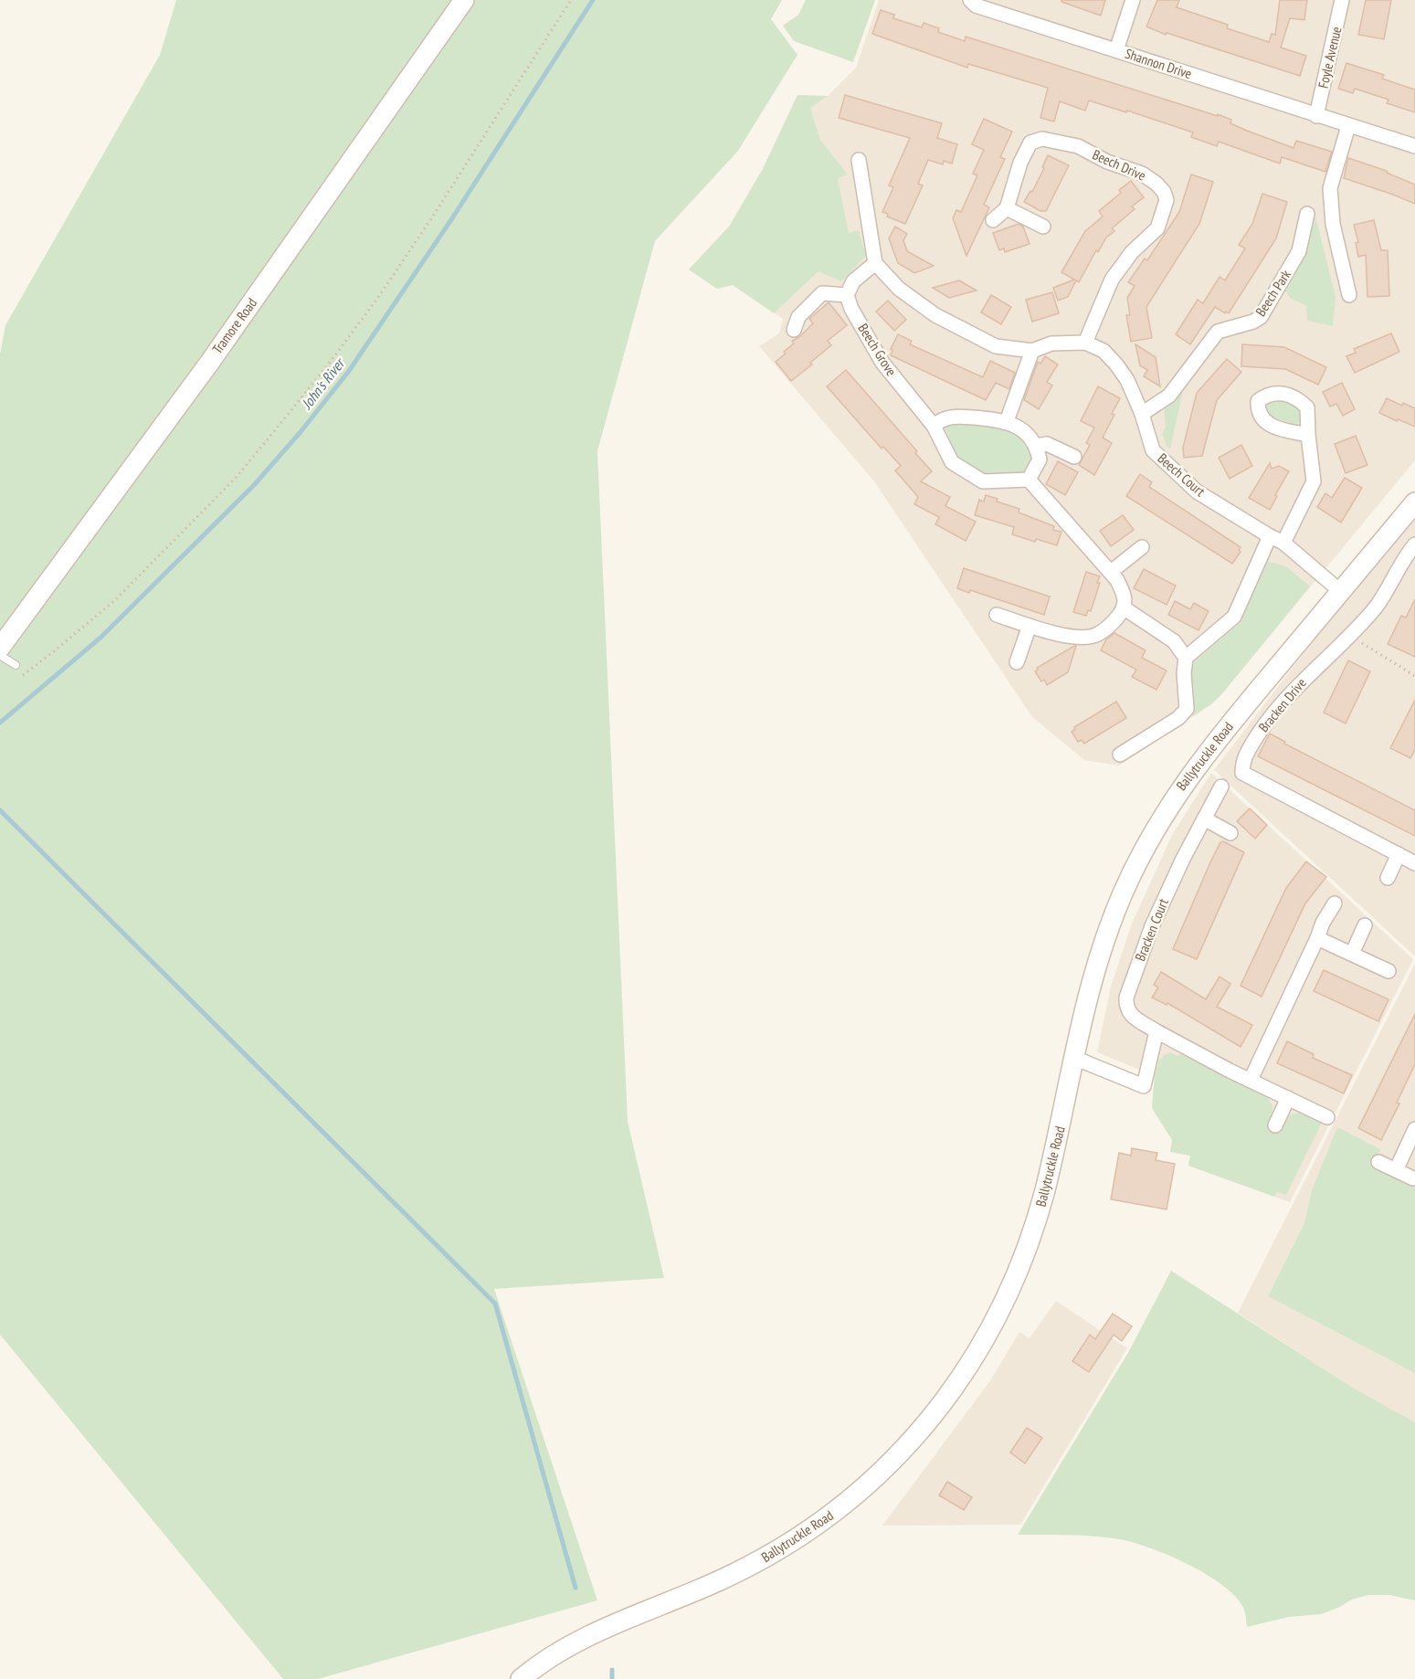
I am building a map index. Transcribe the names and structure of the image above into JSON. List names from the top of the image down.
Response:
{
  "streets": {
    "street": [
      "Foyle Avenue",
      "Shannon Drive",
      "Beech Drive",
      "Beech Park",
      "Tramore Road",
      "Beech Grove",
      "Beech Court",
      "Bracken Drive",
      "Ballytruckle Road",
      "Bracken Court"
    ]
  },
  "crossings": [
    ["Foyle Avenue", "Shannon Drive"],
    ["Beech Park", "Beech Court"],
    ["Beech Court", "Ballytruckle Road"]
  ],
  "water": ["John's River"]
}
